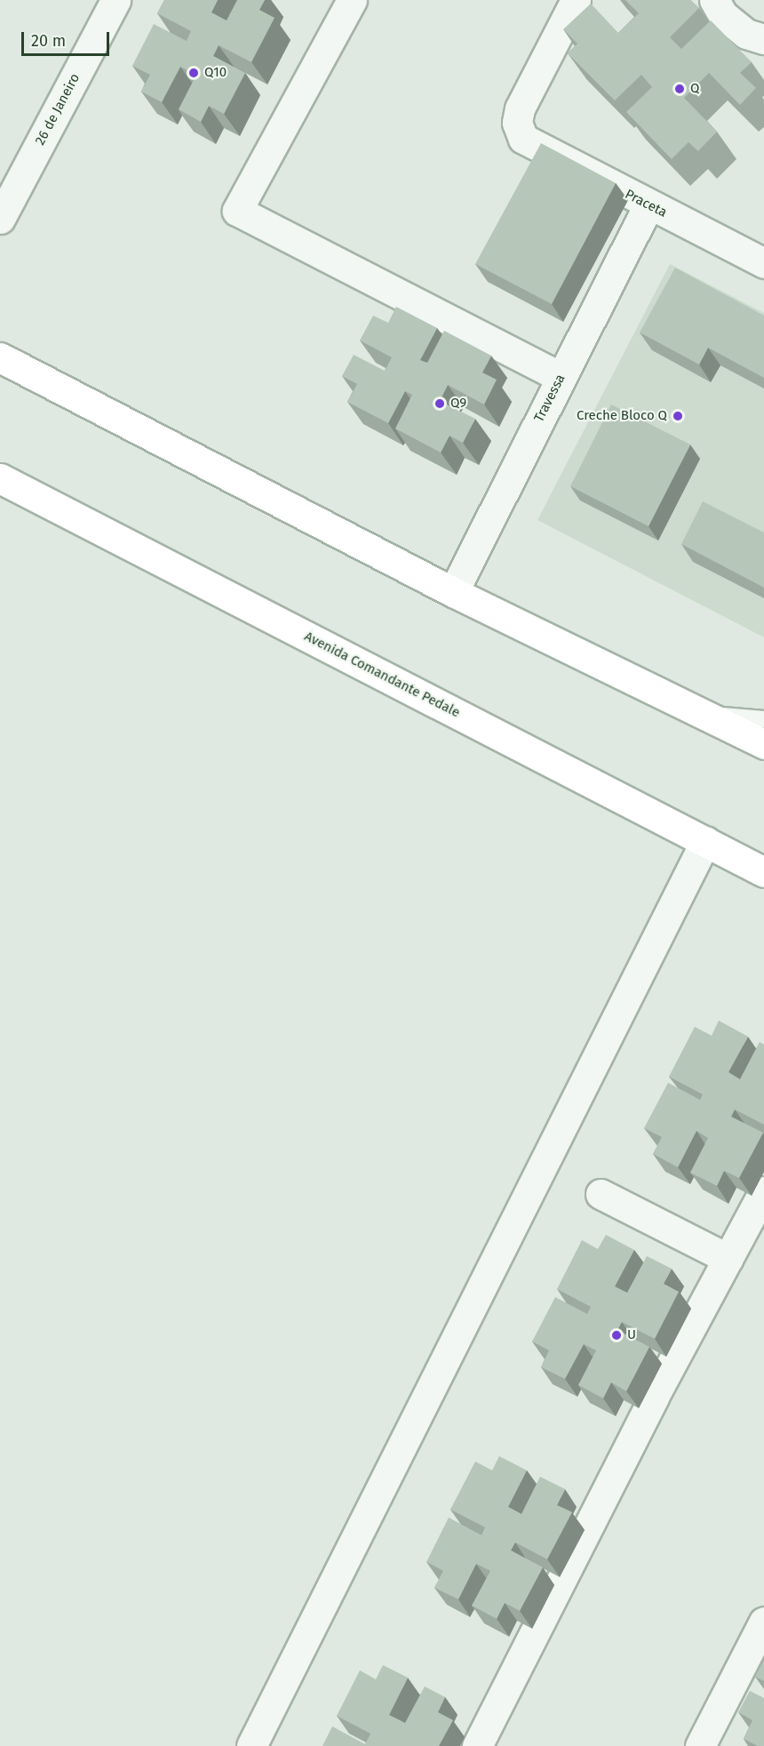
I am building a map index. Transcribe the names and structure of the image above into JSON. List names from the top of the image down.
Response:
{
  "streets": {
    "street": [
      "26 de Janeiro",
      "Praceta",
      "Travessa",
      "Avenida Comandante Pedale"
    ]
  },
  "crossings": [
    ["Praceta", "Travessa"]
  ],
  "places": [
    "Q10",
    "Q",
    "Q9",
    "Creche Bloco Q",
    "U"
  ],
  "scale_bar": "20 m"
}
